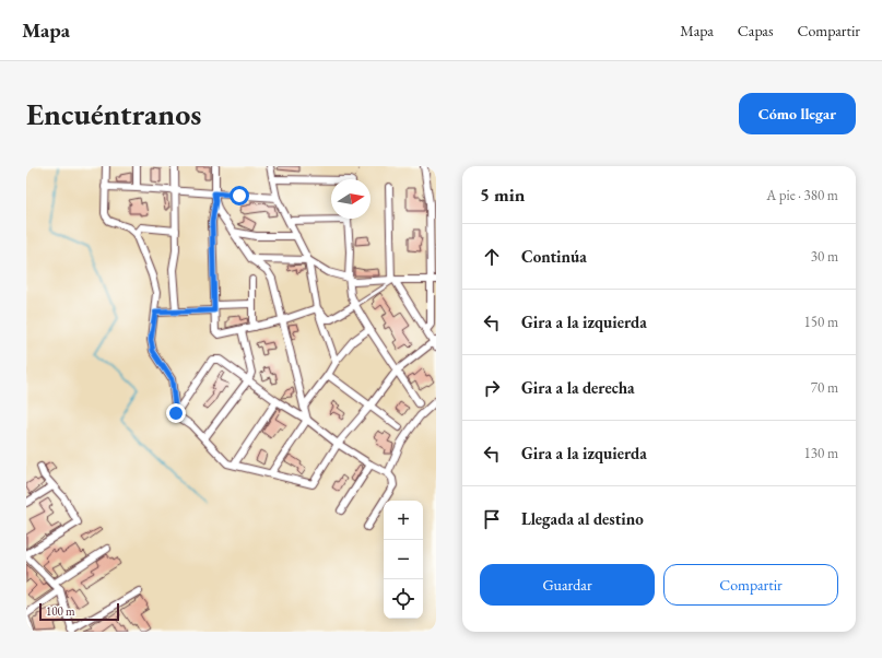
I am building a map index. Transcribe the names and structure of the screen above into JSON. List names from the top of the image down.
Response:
{
  "scale_bar": "100 m",
  "north": "right",
  "page": {
    "header": "Mapa",
    "nav": ["Mapa", "Capas", "Compartir"],
    "buttons": [
      "Cómo llegar",
      ["Guardar", "Compartir"]
    ],
    "title": "Encuéntranos",
    "heading": ["5 min", "A pie · 380 m"],
    "list": [
      ["Continúa", "30 m"],
      ["Gira a la izquierda", "150 m"],
      ["Gira a la derecha", "70 m"],
      ["Gira a la izquierda", "130 m"],
      "Llegada al destino"
    ],
    "map_buttons": ["+", "−"],
    "scale": "100 m"
  }
}
